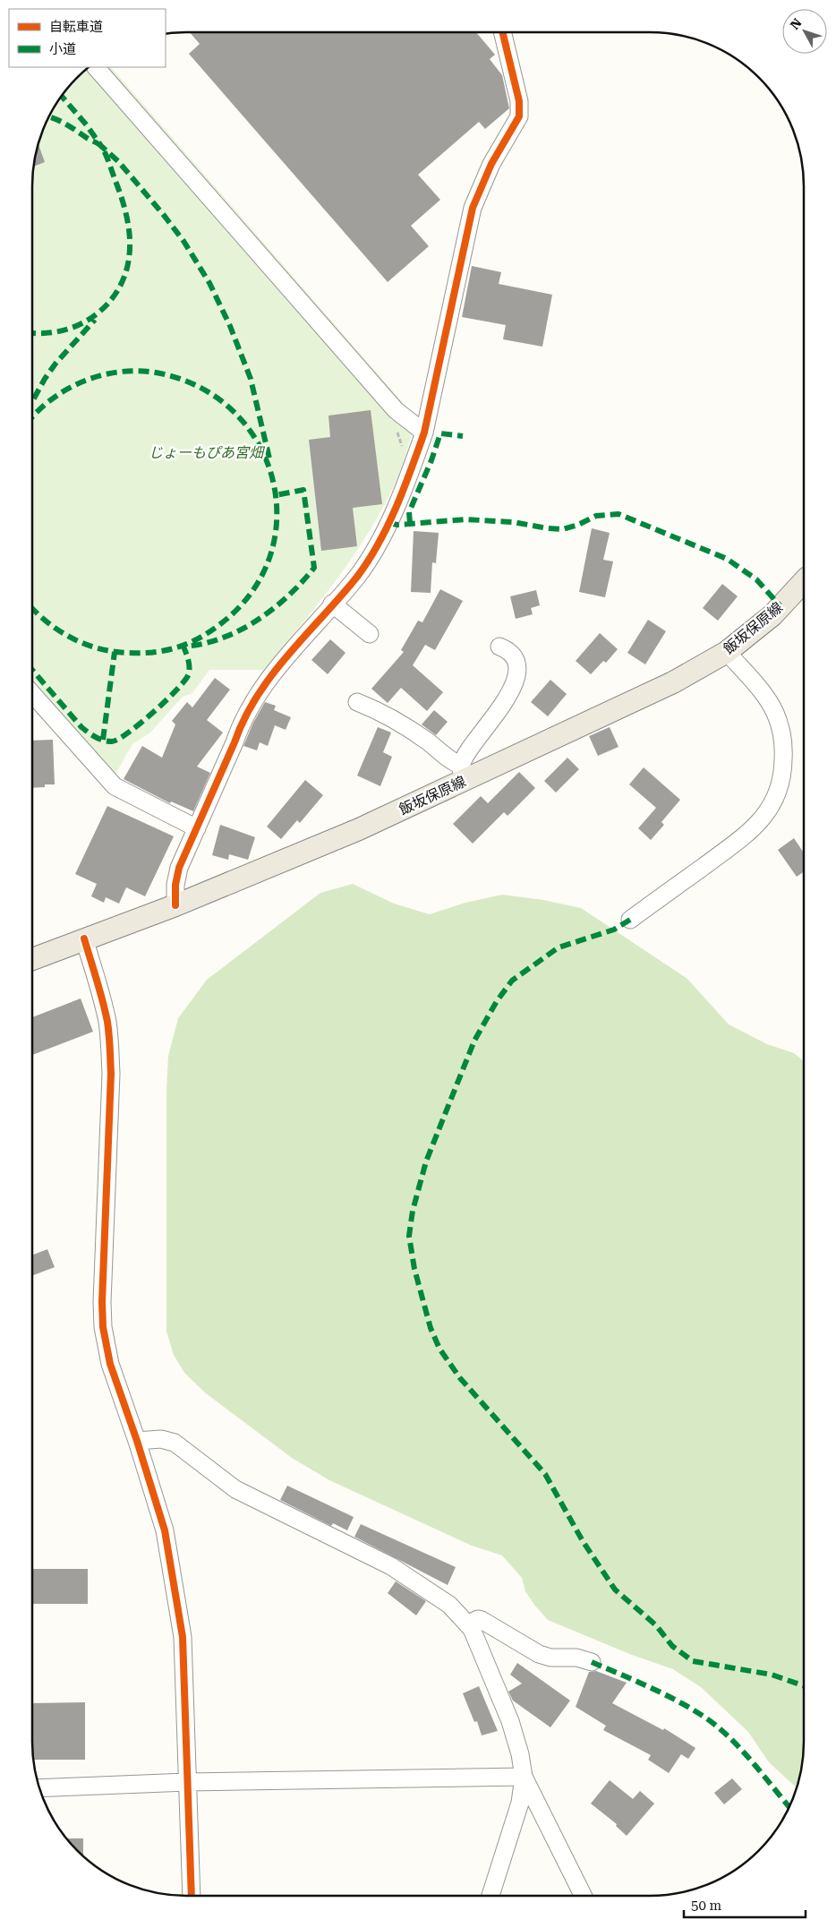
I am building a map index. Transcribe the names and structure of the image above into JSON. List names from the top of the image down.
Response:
{
  "streets": {
    "main road": ["飯坂保原線"]
  },
  "parks": ["じょーもぴあ宮畑"],
  "legend": ["自転車道", "小道"],
  "scale_bar": "50 m",
  "north": "top left"
}
